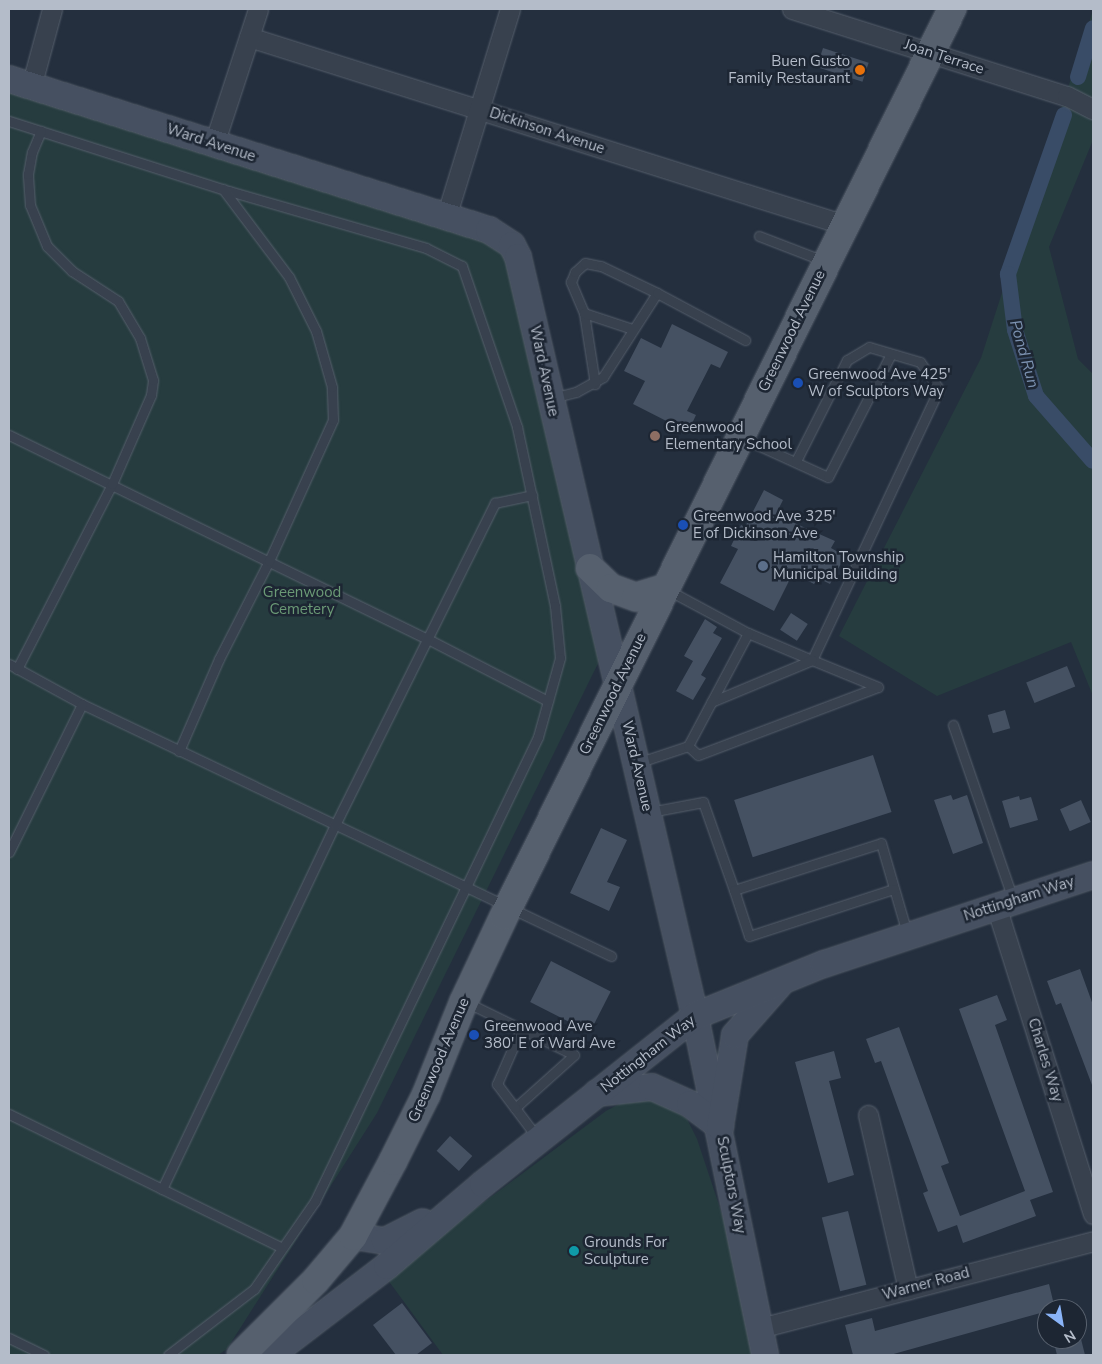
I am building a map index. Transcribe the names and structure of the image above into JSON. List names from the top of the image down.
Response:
{
  "streets": {
    "main road": ["Greenwood Avenue"],
    "street": [
      "Joan Terrace",
      "Dickinson Avenue",
      "Ward Avenue",
      "Nottingham Way",
      "Charles Way",
      "Sculptors Way",
      "Warner Road"
    ]
  },
  "crossings": [
    ["Joan Terrace", "Greenwood Avenue"],
    ["Dickinson Avenue", "Greenwood Avenue"],
    ["Ward Avenue", "Greenwood Avenue"],
    ["Ward Avenue", "Nottingham Way"],
    ["Ward Avenue", "Sculptors Way"],
    ["Nottingham Way", "Charles Way"],
    ["Nottingham Way", "Sculptors Way"],
    ["Sculptors Way", "Warner Road"]
  ],
  "water": ["Pond Run"],
  "parks": ["Greenwood Cemetery"],
  "places": [
    "Buen Gusto Family Restaurant",
    "Greenwood Ave 425' W of Sculptors Way",
    "Greenwood Elementary School",
    "Greenwood Ave 325' E of Dickinson Ave",
    "Hamilton Township Municipal Building",
    "Greenwood Ave 380' E of Ward Ave",
    "Grounds For Sculpture"
  ],
  "north": "bottom right"
}
